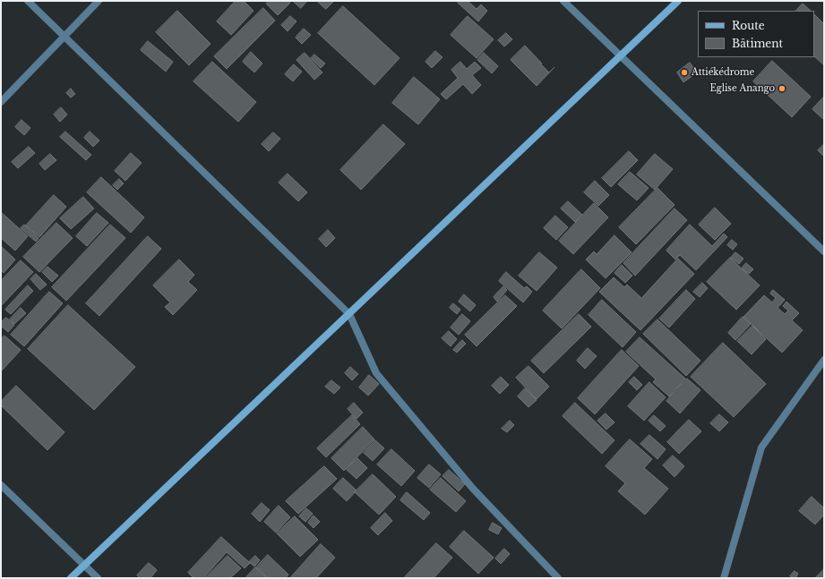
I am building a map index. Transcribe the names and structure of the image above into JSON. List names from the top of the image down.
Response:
{
  "places": ["Attiékédrome", "Eglise Anango"],
  "legend": ["Route", "Bâtiment"]
}
